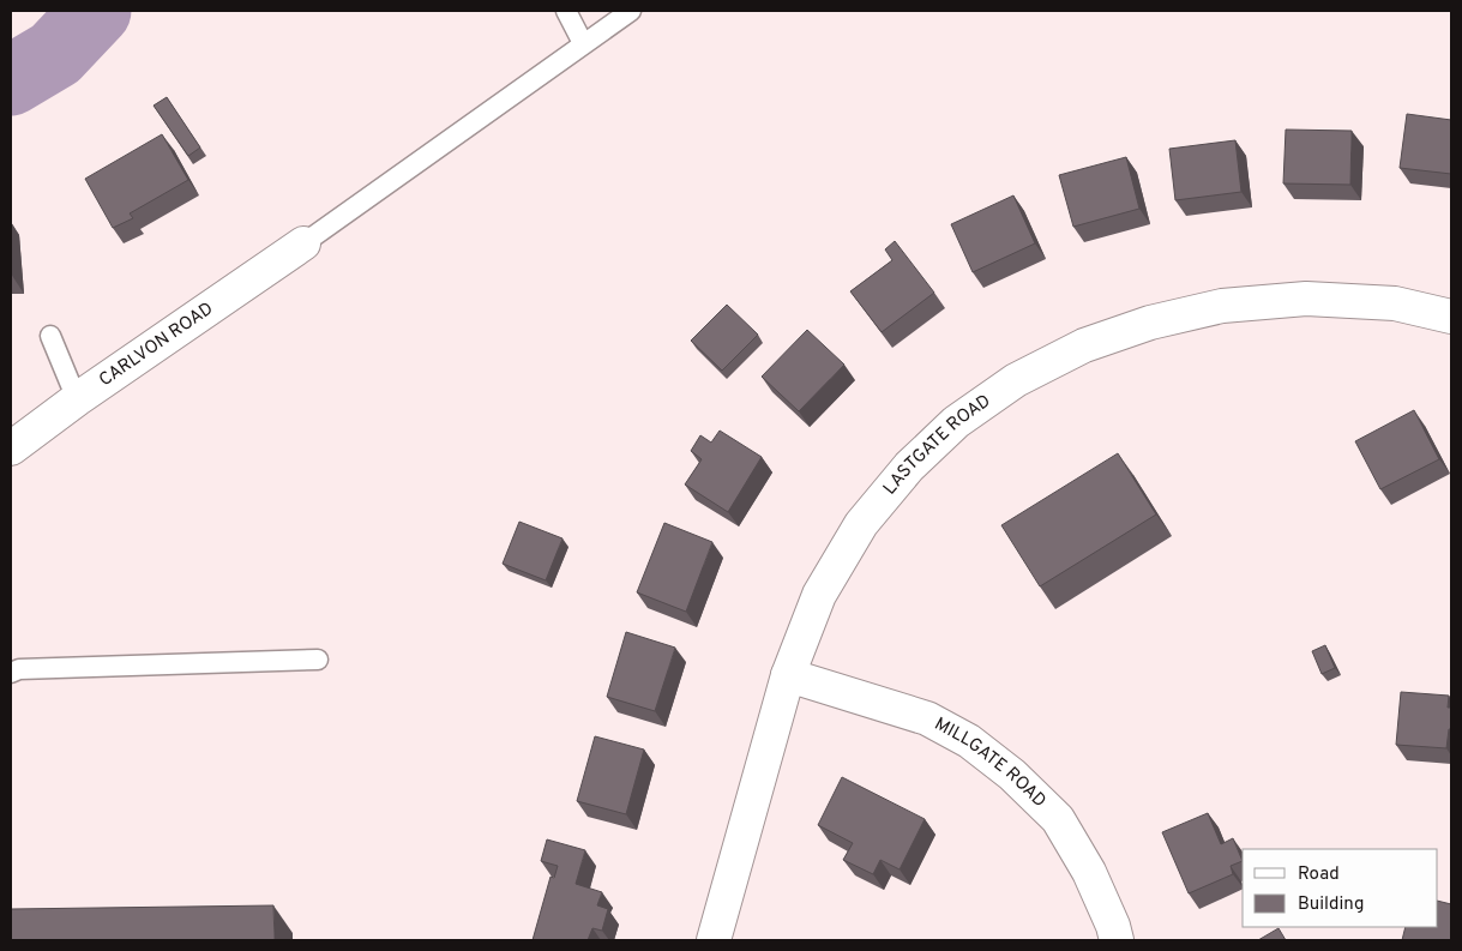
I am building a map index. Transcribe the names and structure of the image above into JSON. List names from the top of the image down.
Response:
{
  "streets": {
    "street": ["CARLVON ROAD", "LASTGATE ROAD", "MILLGATE ROAD"]
  },
  "crossings": [
    ["LASTGATE ROAD", "MILLGATE ROAD"]
  ],
  "legend": ["Road", "Building"]
}
